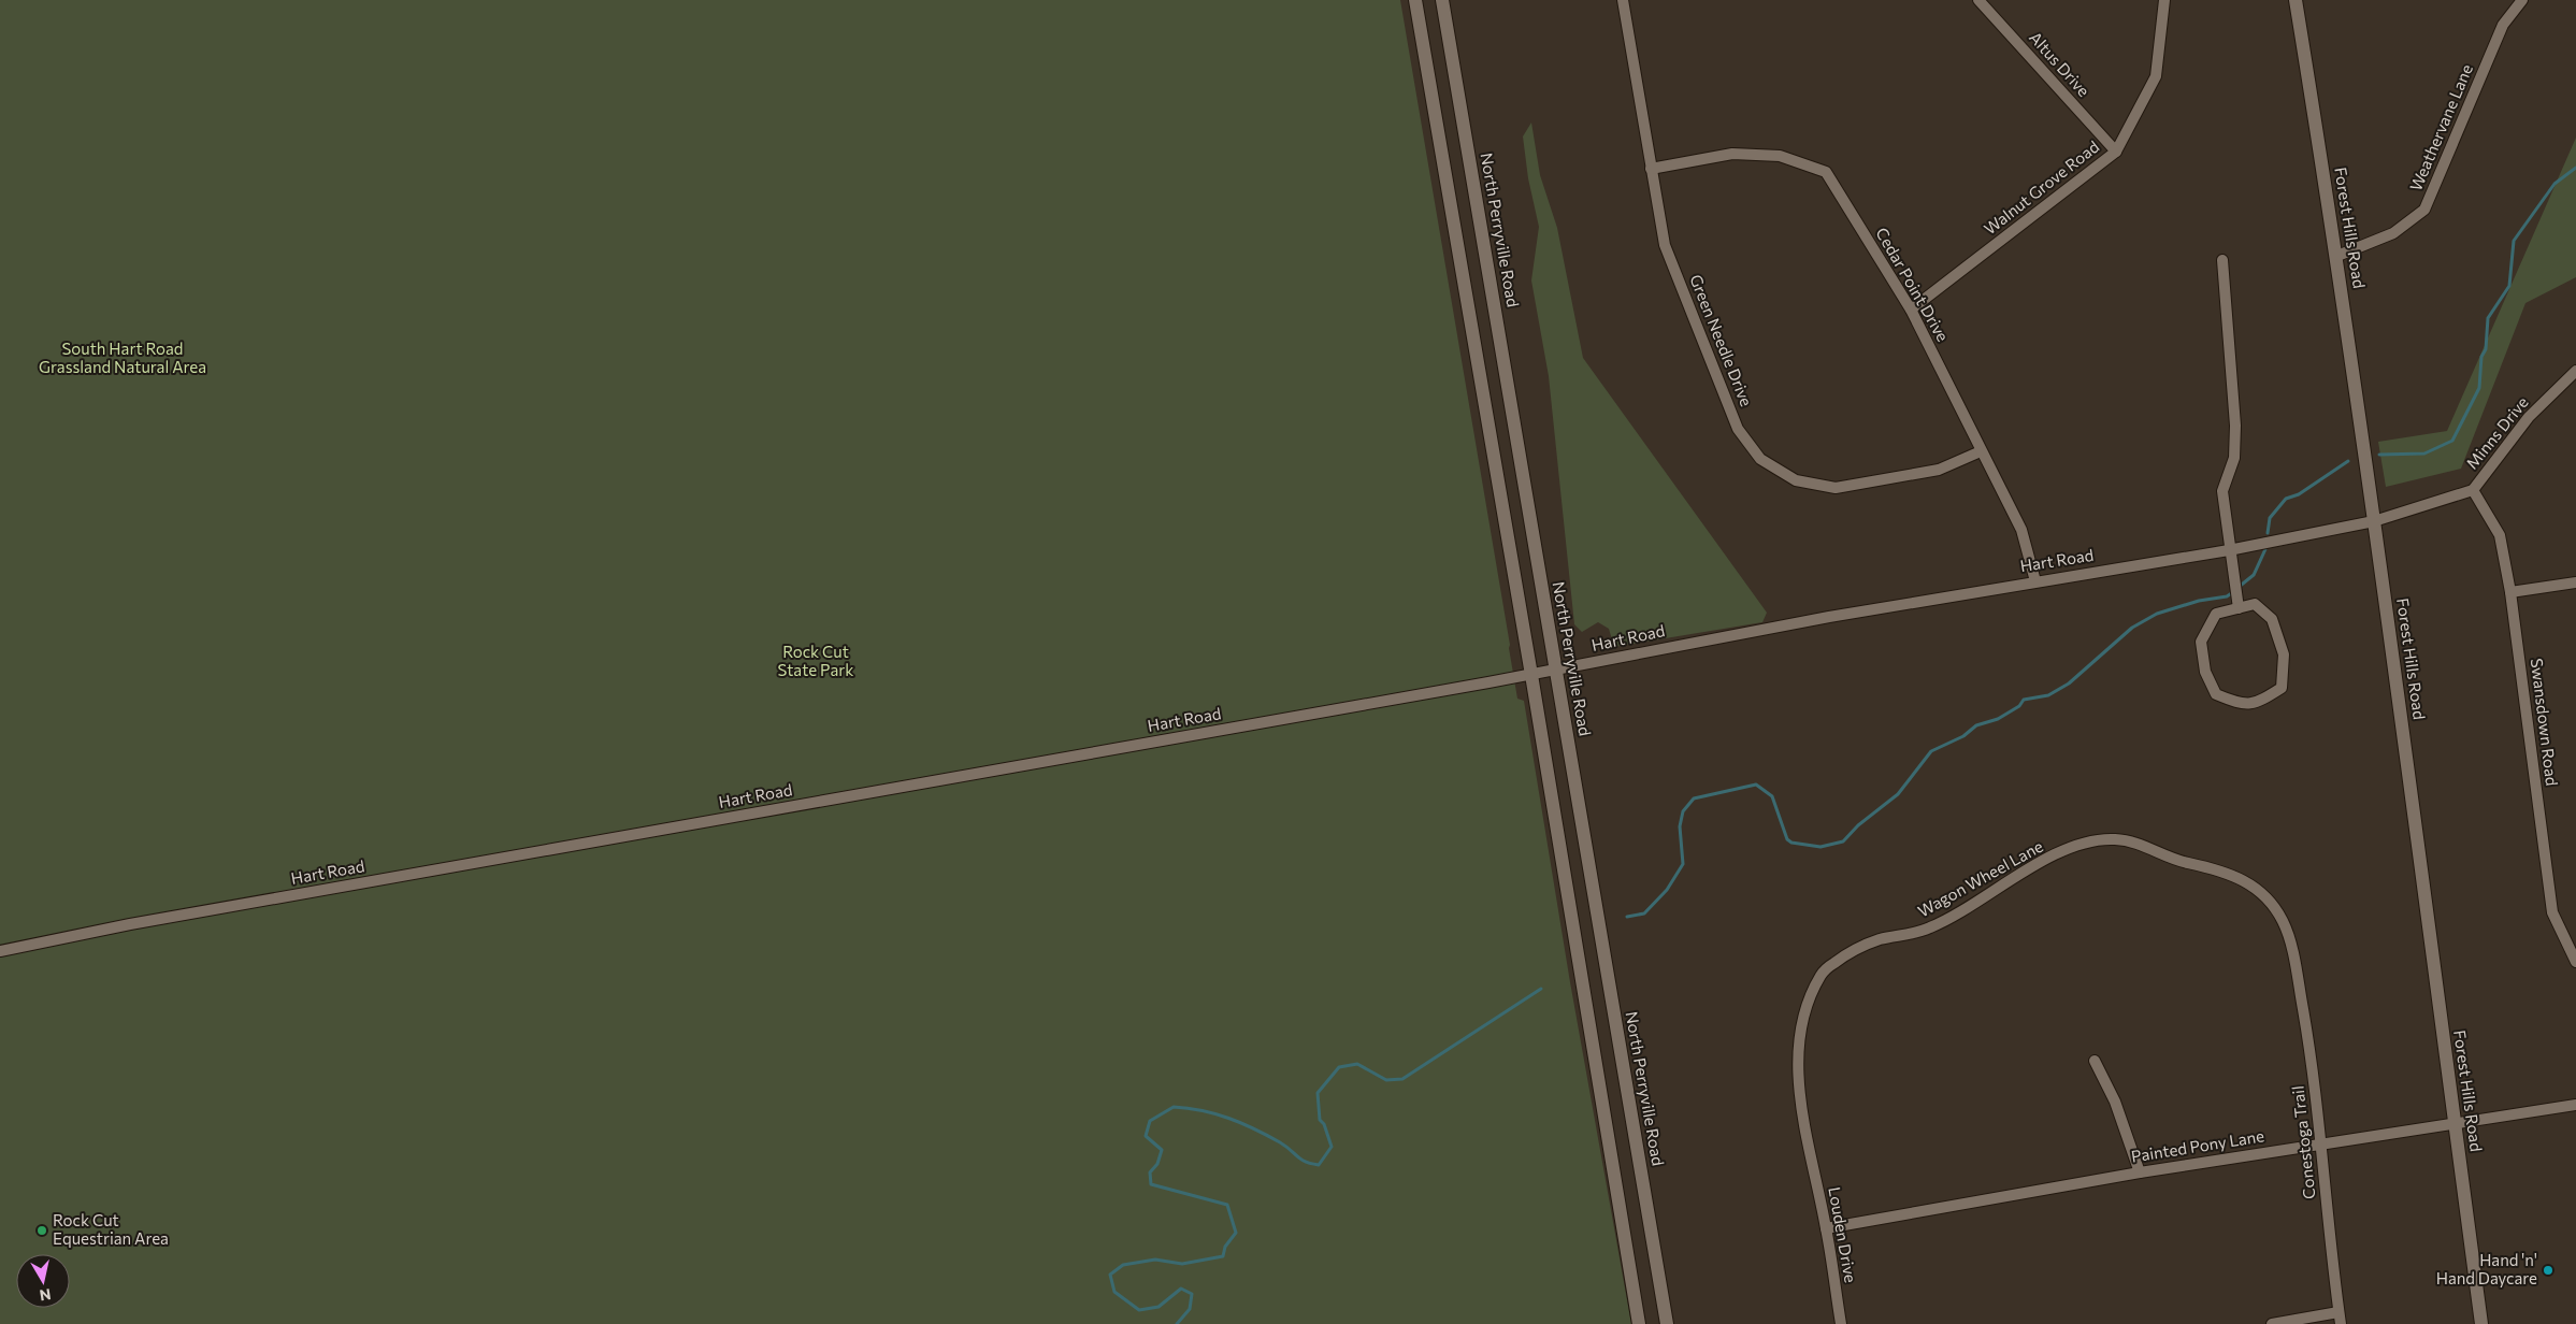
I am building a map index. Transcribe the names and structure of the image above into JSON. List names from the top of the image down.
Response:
{
  "streets": {
    "main road": ["Forest Hills Road", "North Perryville Road"],
    "street": [
      "Altus Drive",
      "Weathervane Lane",
      "Walnut Grove Road",
      "Cedar Point Drive",
      "Green Needle Drive",
      "Minns Drive",
      "Hart Road",
      "Swansdown Road",
      "Wagon Wheel Lane",
      "Conestoga Trail",
      "Painted Pony Lane",
      "Louden Drive"
    ]
  },
  "crossings": [
    ["Altus Drive", "Walnut Grove Road"],
    ["Weathervane Lane", "Forest Hills Road"],
    ["Walnut Grove Road", "Cedar Point Drive"],
    ["Forest Hills Road", "Minns Drive"],
    ["Forest Hills Road", "Hart Road"],
    ["Forest Hills Road", "Painted Pony Lane"],
    ["North Perryville Road", "Hart Road"],
    ["Cedar Point Drive", "Green Needle Drive"],
    ["Cedar Point Drive", "Hart Road"],
    ["Minns Drive", "Hart Road"],
    ["Minns Drive", "Swansdown Road"],
    ["Wagon Wheel Lane", "Conestoga Trail"],
    ["Wagon Wheel Lane", "Louden Drive"],
    ["Conestoga Trail", "Painted Pony Lane"],
    ["Painted Pony Lane", "Louden Drive"]
  ],
  "parks": ["South Hart Road Grassland Natural Area", "Rock Cut State Park"],
  "places": ["Rock Cut Equestrian Area", "Hand 'n' Hand Daycare"],
  "north": "bottom"
}
